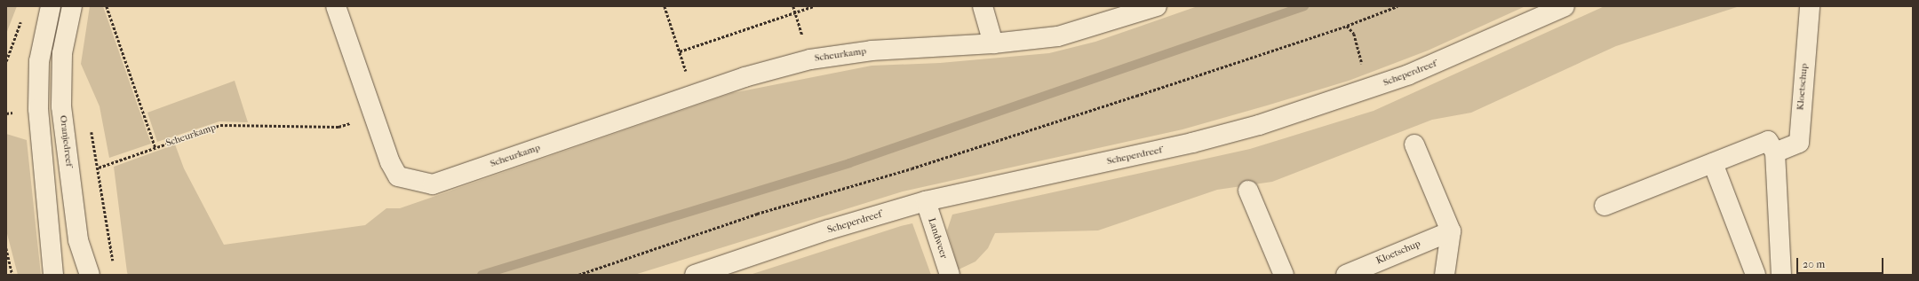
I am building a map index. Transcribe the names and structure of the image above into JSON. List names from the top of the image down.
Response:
{
  "streets": {
    "street": [
      "Scheurkamp",
      "Scheperdreef",
      "Kloetschup",
      "Oranjedreef",
      "Landweer"
    ]
  },
  "crossings": [
    ["Scheperdreef", "Landweer"]
  ],
  "scale_bar": "20 m"
}
